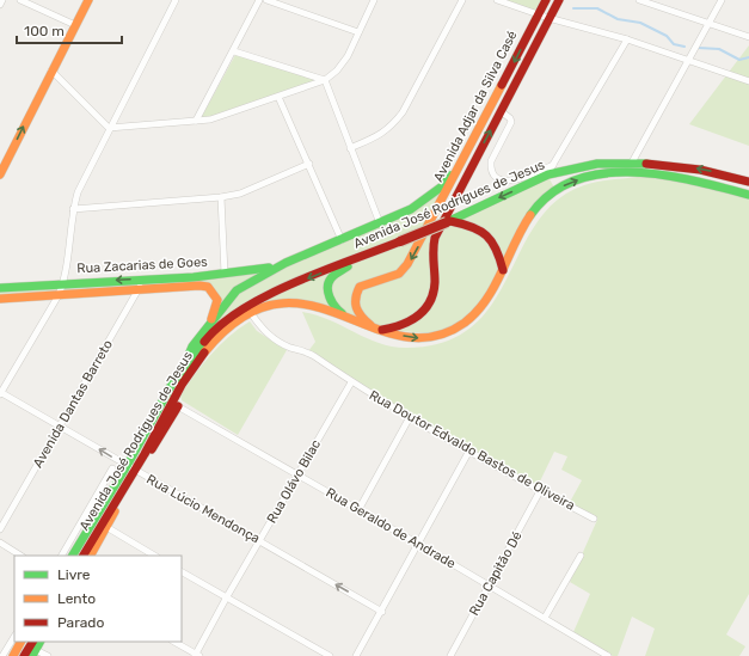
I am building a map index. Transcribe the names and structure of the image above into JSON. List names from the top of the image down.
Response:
{
  "streets": {
    "main road": ["Avenida Adjar da Silva Casé", "Avenida José Rodrigues de Jesus", "Rua Zacarias de Goes"],
    "street": [
      "Avenida Dantas Barreto",
      "Rua Doutor Edvaldo Bastos de Oliveira",
      "Rua Olávo Bilac",
      "Rua Lúcio Mendonça",
      "Rua Geraldo de Andrade",
      "Rua Capitão Dé"
    ]
  },
  "crossings": [
    ["Avenida Adjar da Silva Casé", "Avenida José Rodrigues de Jesus"],
    ["Avenida José Rodrigues de Jesus", "Rua Doutor Edvaldo Bastos de Oliveira"],
    ["Avenida José Rodrigues de Jesus", "Rua Lúcio Mendonça"],
    ["Avenida José Rodrigues de Jesus", "Rua Geraldo de Andrade"],
    ["Rua Zacarias de Goes", "Avenida Dantas Barreto"],
    ["Avenida Dantas Barreto", "Rua Lúcio Mendonça"],
    ["Rua Doutor Edvaldo Bastos de Oliveira", "Rua Olávo Bilac"],
    ["Rua Doutor Edvaldo Bastos de Oliveira", "Rua Capitão Dé"],
    ["Rua Olávo Bilac", "Rua Lúcio Mendonça"],
    ["Rua Olávo Bilac", "Rua Geraldo de Andrade"],
    ["Rua Geraldo de Andrade", "Rua Capitão Dé"]
  ],
  "one_way": ["Rua Lúcio Mendonça"],
  "legend": ["Livre", "Lento", "Parado"],
  "scale_bar": "100 m"
}
